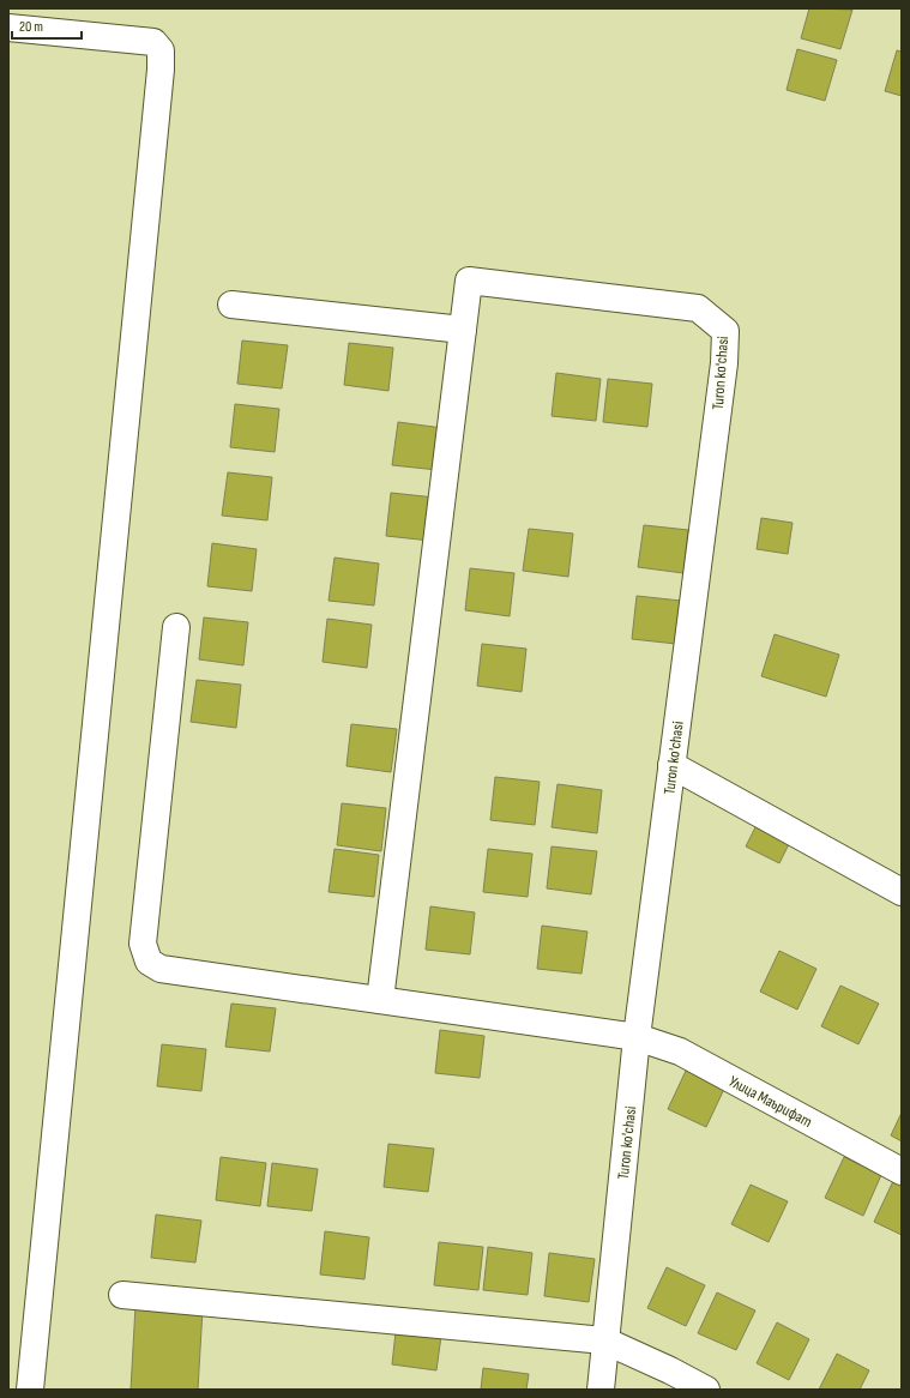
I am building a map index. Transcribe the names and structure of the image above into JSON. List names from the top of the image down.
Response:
{
  "streets": {
    "street": ["Turon ko'chasi", "Улица Маърифат"]
  },
  "crossings": [
    ["Turon ko'chasi", "Улица Маърифат"]
  ],
  "scale_bar": "20 m"
}
